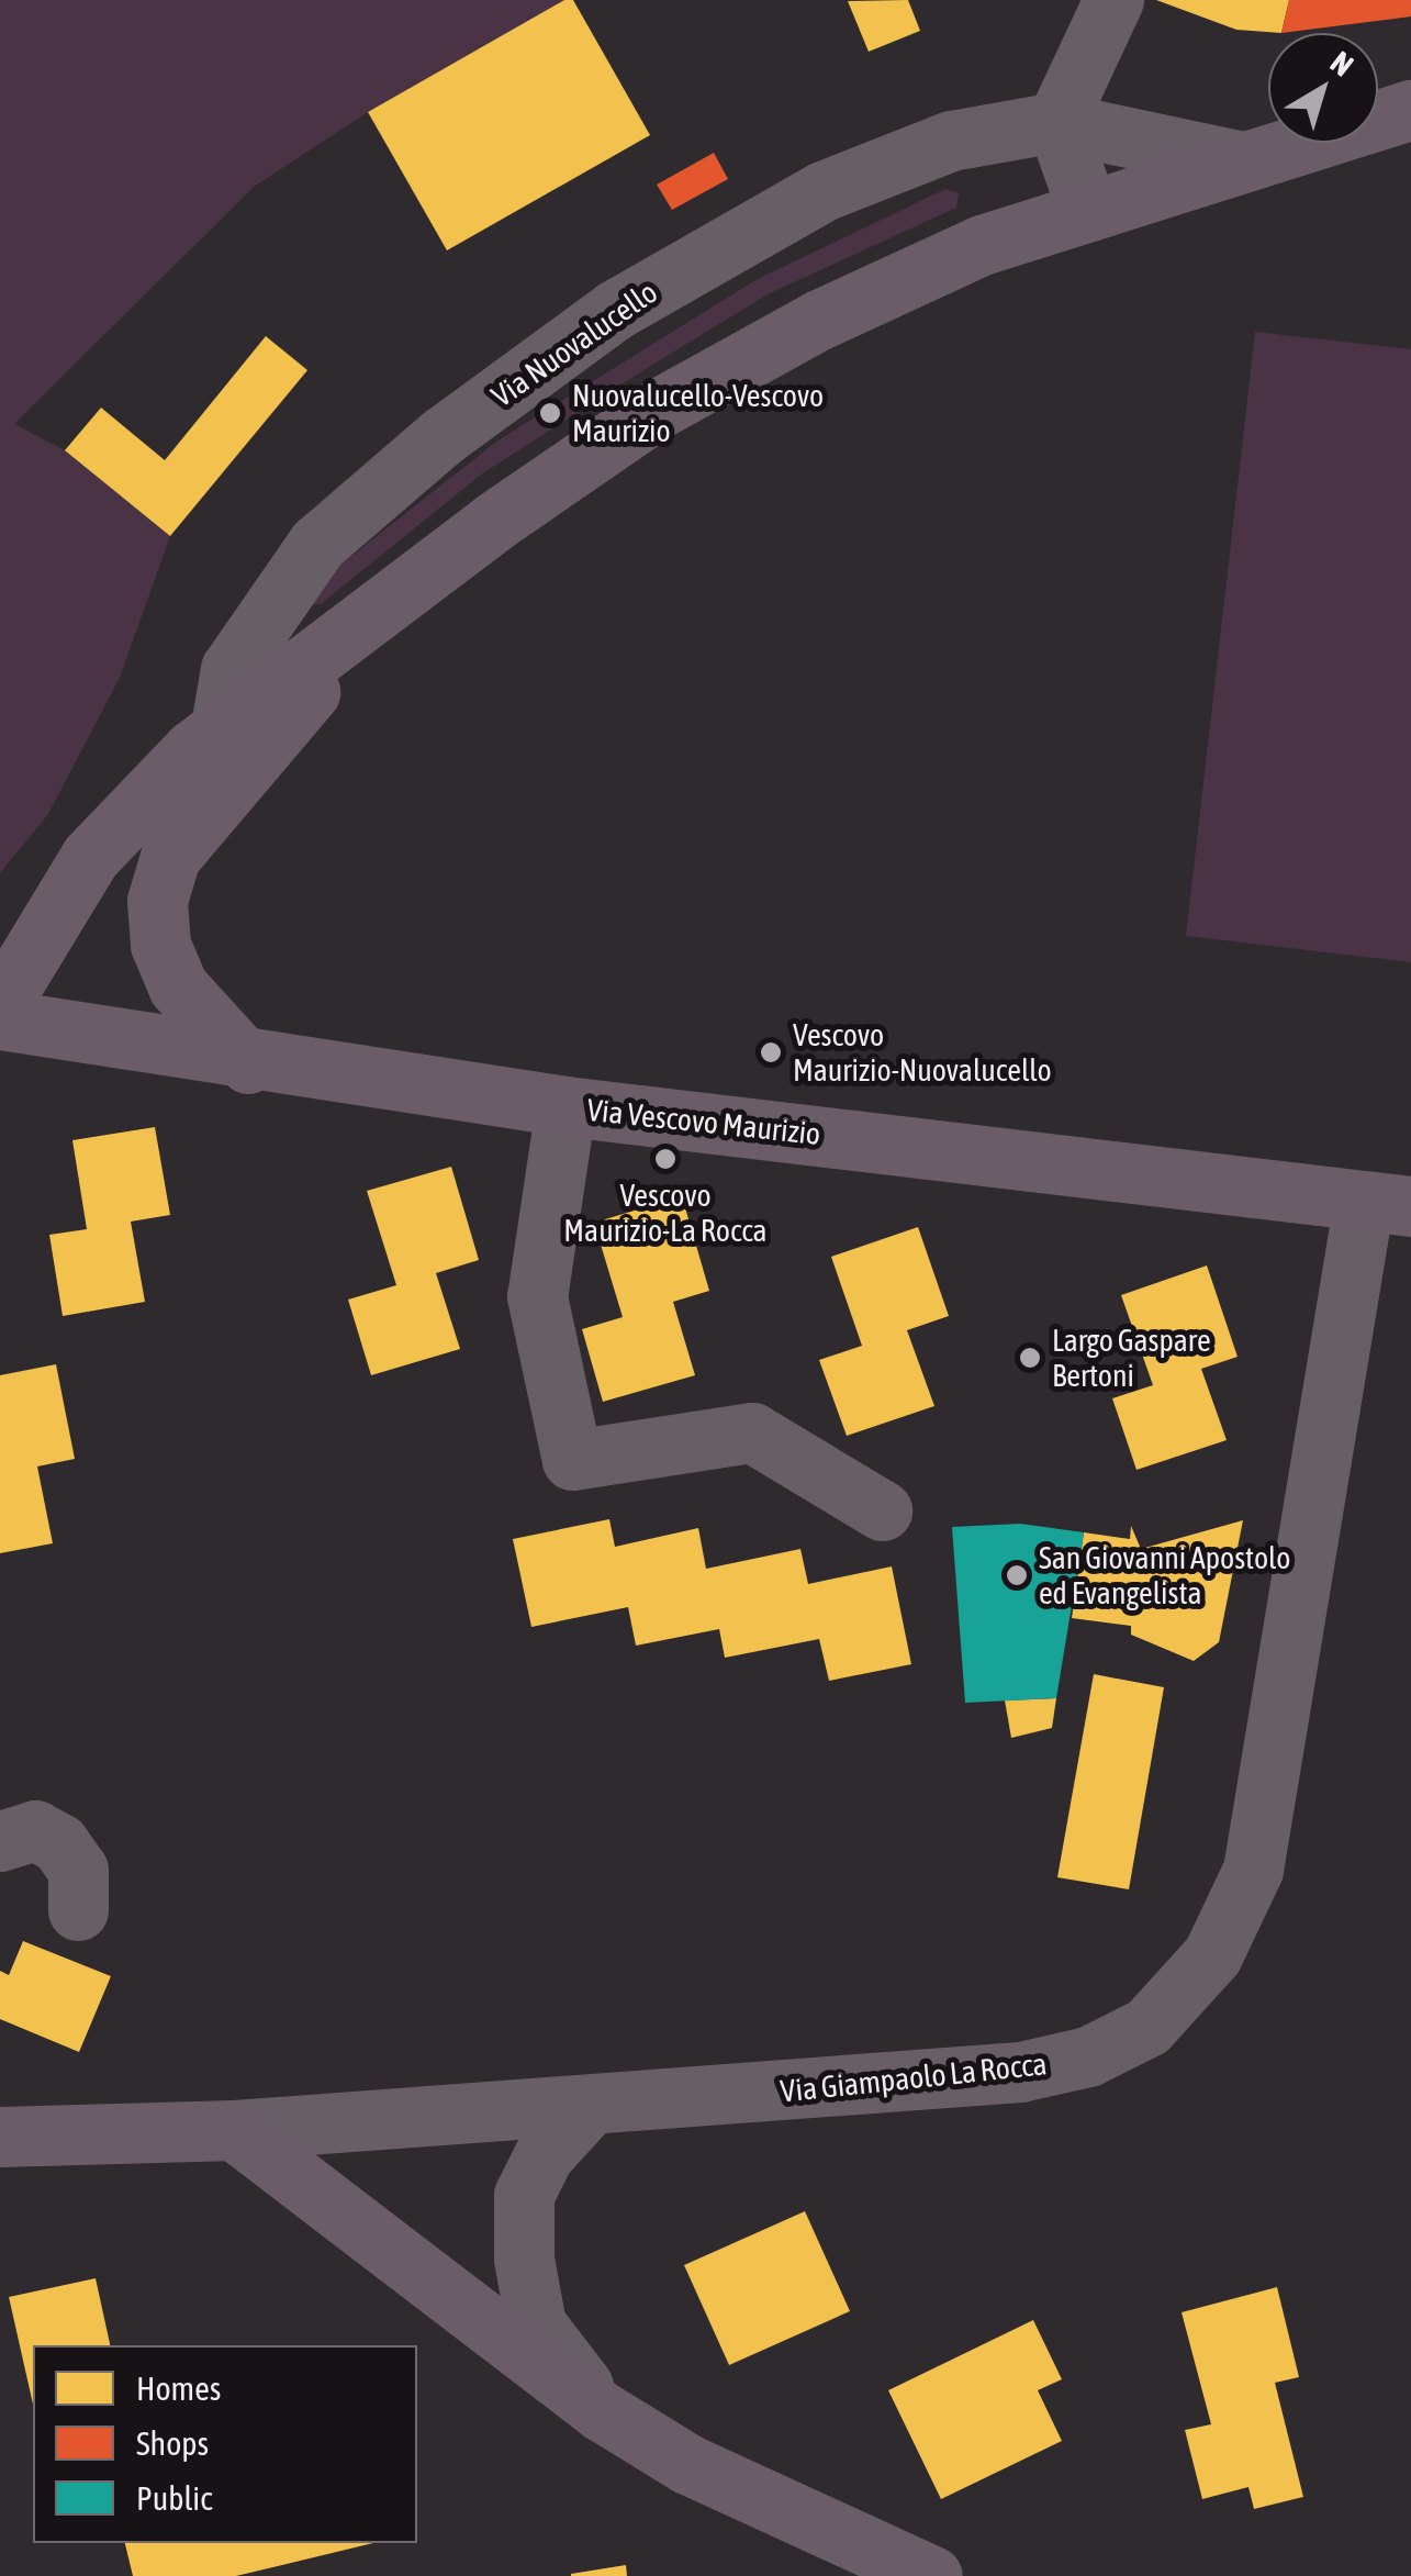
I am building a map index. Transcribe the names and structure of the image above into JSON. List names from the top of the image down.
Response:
{
  "streets": {
    "main road": ["Via Vescovo Maurizio", "Via Giampaolo La Rocca"],
    "street": ["Via Nuovalucello"]
  },
  "crossings": [
    ["Via Vescovo Maurizio", "Via Giampaolo La Rocca"]
  ],
  "places": [
    "Nuovalucello-Vescovo Maurizio",
    "Vescovo Maurizio-Nuovalucello",
    "Vescovo Maurizio-La Rocca",
    "Largo Gaspare Bertoni",
    "San Giovanni Apostolo ed Evangelista"
  ],
  "legend": ["Homes", "Shops", "Public"],
  "north": "top right"
}
